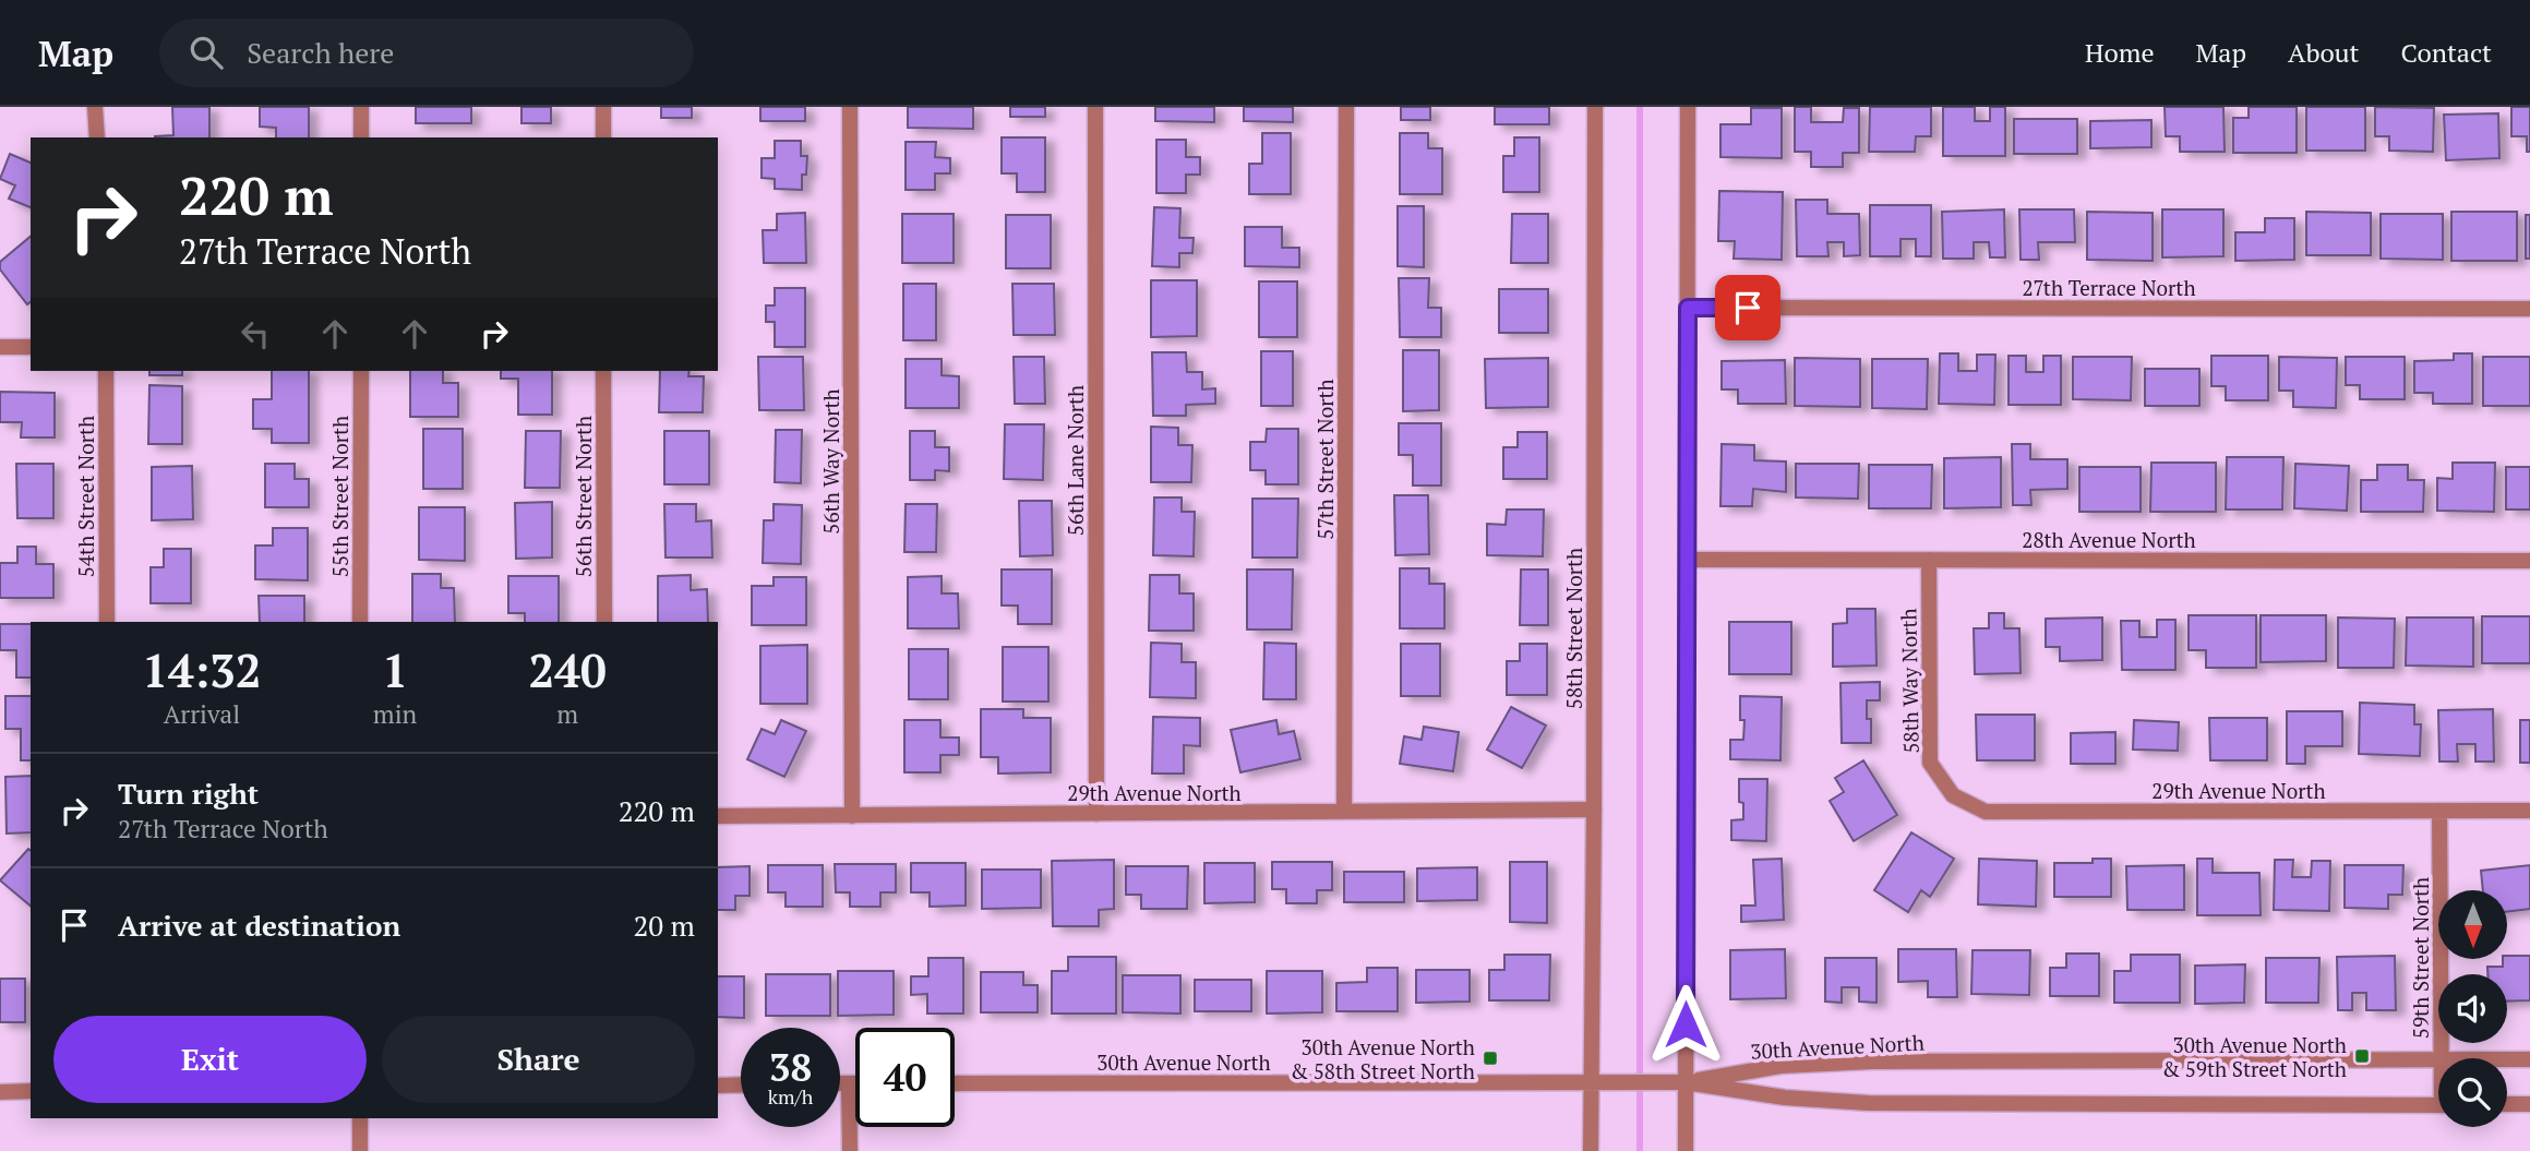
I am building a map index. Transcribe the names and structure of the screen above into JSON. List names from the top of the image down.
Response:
{
  "streets": {
    "street": [
      "27th Terrace North",
      "57th Street North",
      "56th Lane North",
      "56th Way North",
      "54th Street North",
      "55th Street North",
      "56th Street North",
      "28th Avenue North",
      "58th Street North",
      "58th Way North",
      "29th Avenue North",
      "59th Street North",
      "30th Avenue North"
    ]
  },
  "crossings": [
    ["57th Street North", "29th Avenue North"],
    ["56th Lane North", "29th Avenue North"],
    ["56th Way North", "29th Avenue North"],
    ["28th Avenue North", "58th Way North"],
    ["58th Street North", "29th Avenue North"],
    ["58th Street North", "30th Avenue North"],
    ["58th Way North", "29th Avenue North"],
    ["29th Avenue North", "59th Street North"]
  ],
  "places": {
    "transit": ["30th Avenue North & 59th Street North", "30th Avenue North & 58th Street North"]
  },
  "north": "bottom",
  "page": {
    "header": "Map",
    "search": "Search here",
    "nav": [
      "Home",
      "Map",
      "About",
      "Contact"
    ],
    "turn": ["220 m", "27th Terrace North"],
    "eta": [
      "14:32",
      "Arrival",
      "1",
      "min",
      "240",
      "m"
    ],
    "list": [
      {
        "name": "Turn right",
        "note": "27th Terrace North",
        "value": "220 m"
      },
      {
        "name": "Arrive at destination",
        "value": "20 m"
      }
    ],
    "buttons": ["Exit", "Share"],
    "speed": "38 km/h",
    "limit": "40"
  }
}
